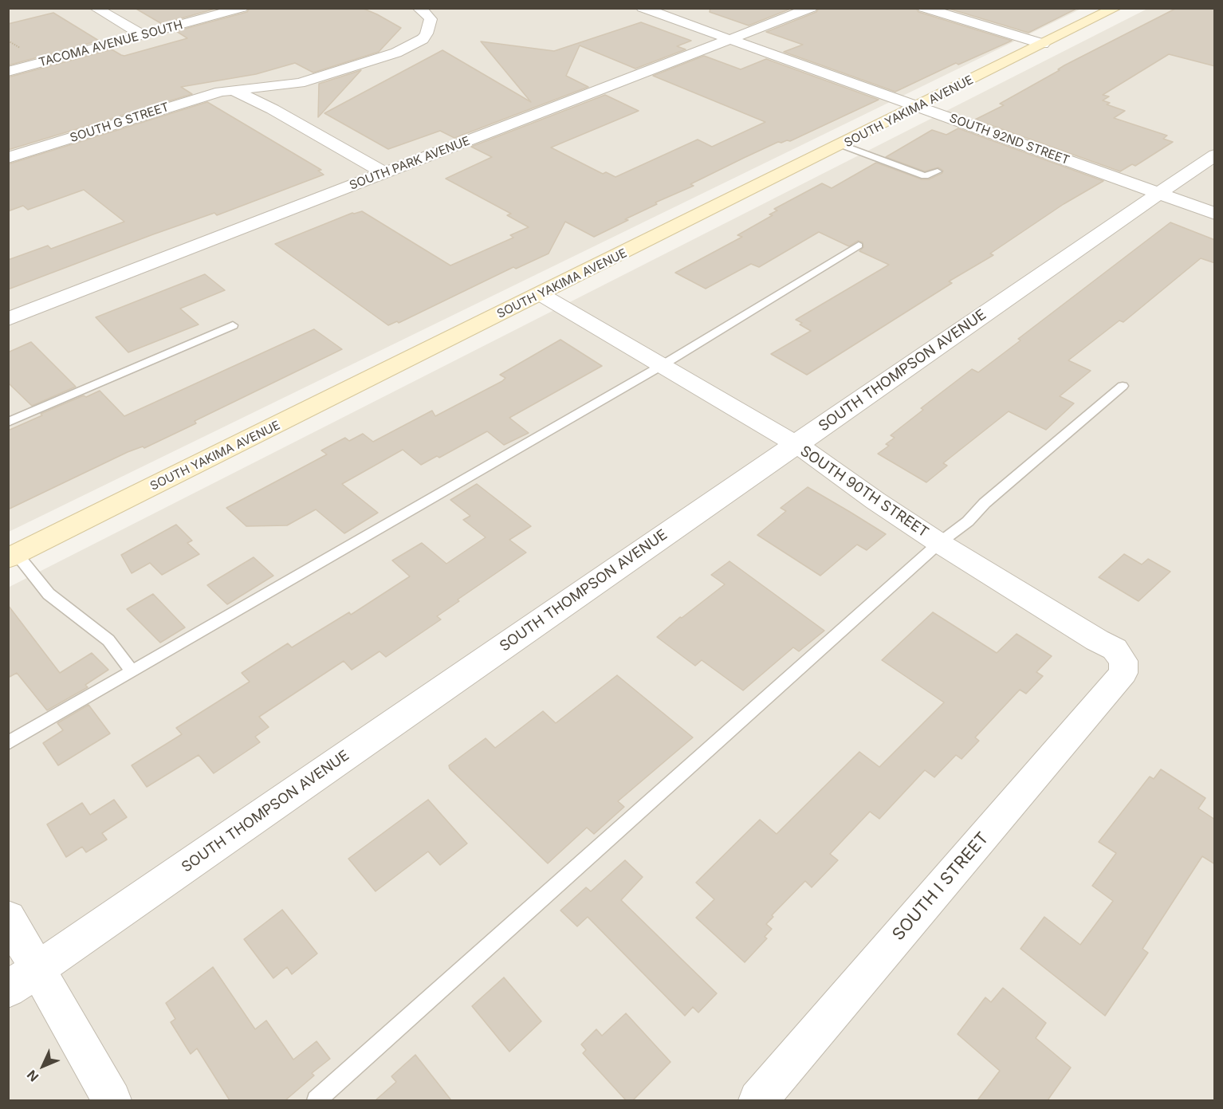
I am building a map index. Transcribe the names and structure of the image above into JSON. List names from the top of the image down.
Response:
{
  "streets": {
    "main road": ["SOUTH YAKIMA AVENUE"],
    "street": [
      "TACOMA AVENUE SOUTH",
      "SOUTH G STREET",
      "SOUTH 92ND STREET",
      "SOUTH PARK AVENUE",
      "SOUTH THOMPSON AVENUE",
      "SOUTH 90TH STREET",
      "SOUTH I STREET"
    ]
  },
  "crossings": [
    ["SOUTH YAKIMA AVENUE", "SOUTH 92ND STREET"],
    ["SOUTH YAKIMA AVENUE", "SOUTH 90TH STREET"],
    ["SOUTH 92ND STREET", "SOUTH PARK AVENUE"],
    ["SOUTH 92ND STREET", "SOUTH THOMPSON AVENUE"],
    ["SOUTH THOMPSON AVENUE", "SOUTH 90TH STREET"],
    ["SOUTH 90TH STREET", "SOUTH I STREET"]
  ],
  "north": "bottom left"
}
